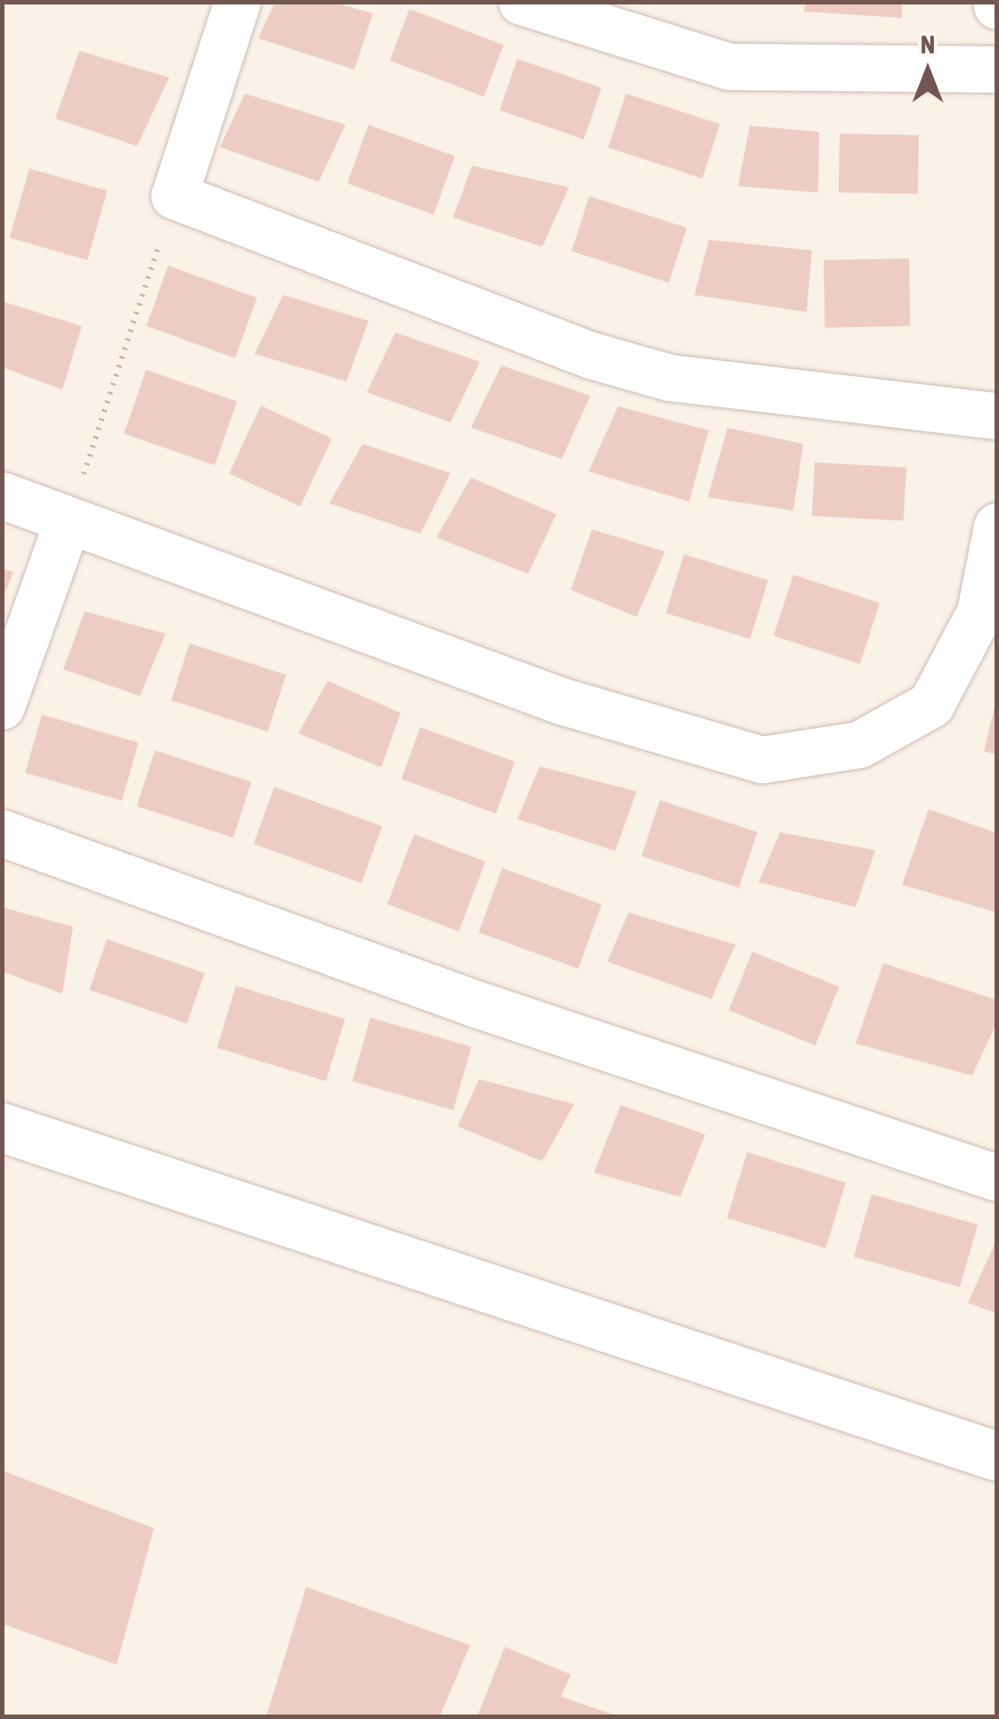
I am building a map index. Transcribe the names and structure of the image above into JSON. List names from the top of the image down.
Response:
{
  "north": "top"
}
